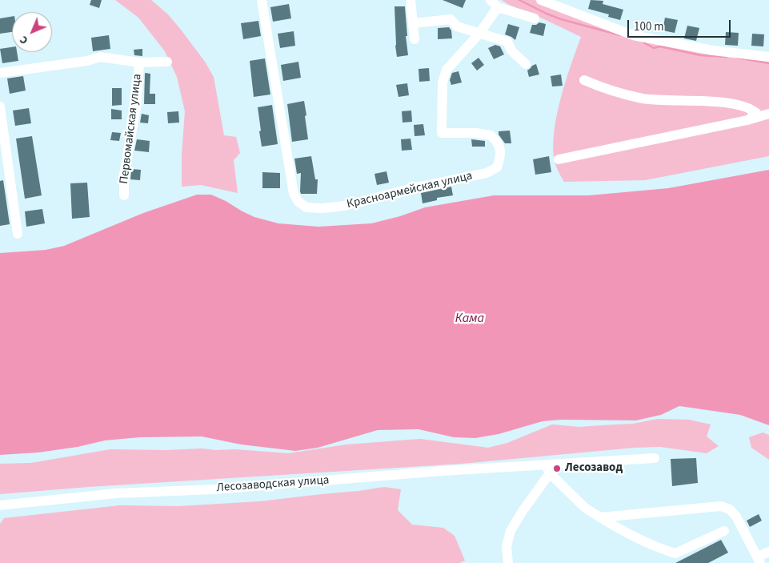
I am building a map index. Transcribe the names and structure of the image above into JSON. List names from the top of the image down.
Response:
{
  "streets": {
    "street": ["Первомайская улица", "Красноармейская улица", "Лесозаводская улица"]
  },
  "water": ["Кама"],
  "places": ["Лесозавод"],
  "scale_bar": "100 m",
  "north": "bottom left"
}
